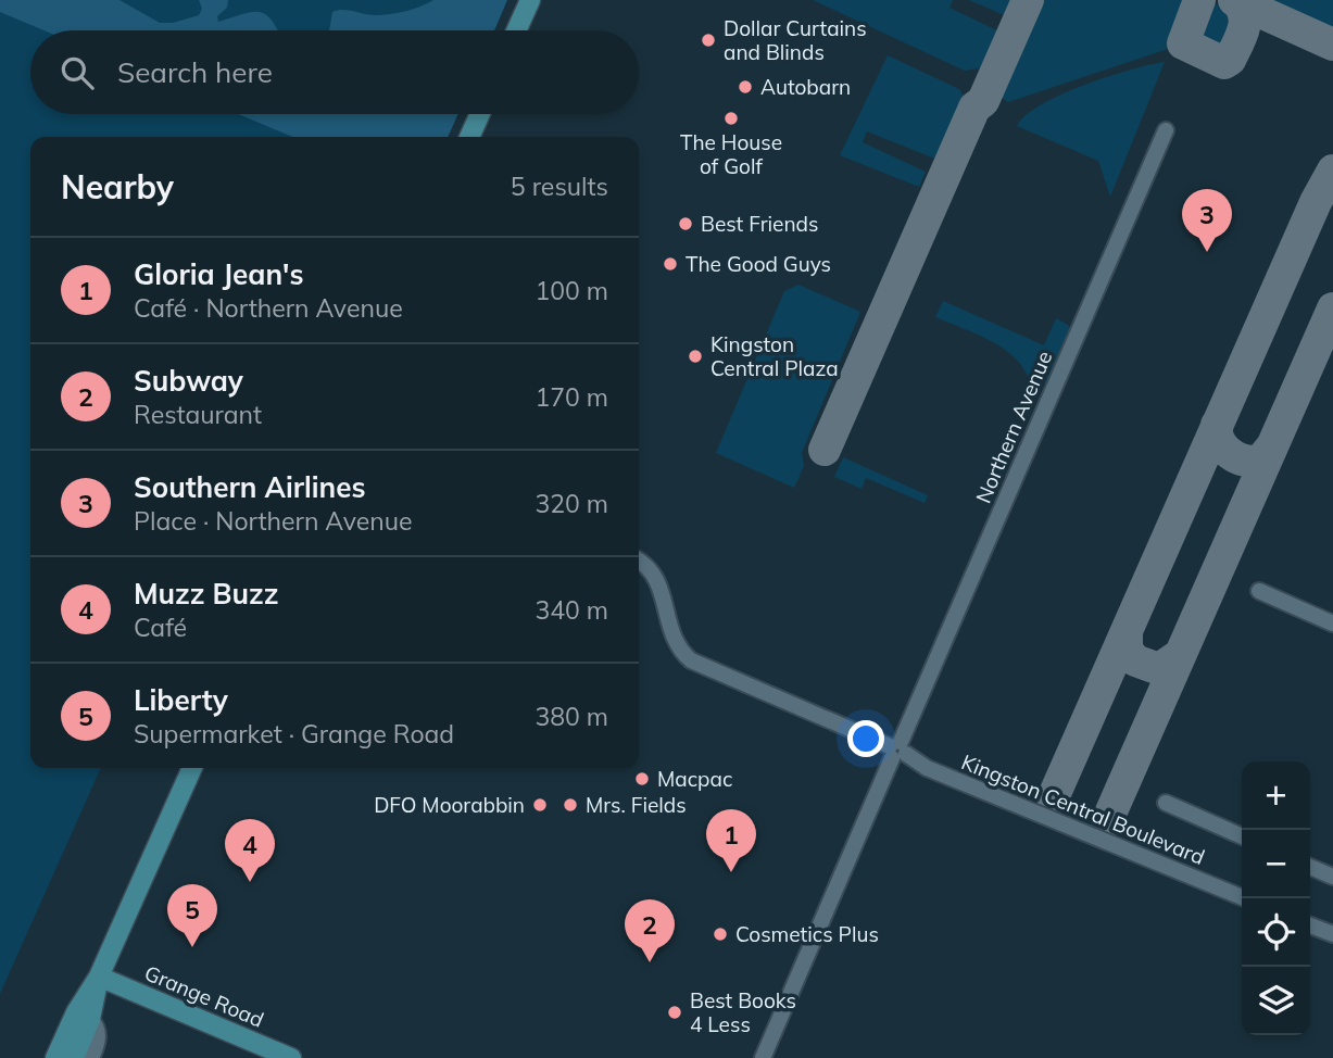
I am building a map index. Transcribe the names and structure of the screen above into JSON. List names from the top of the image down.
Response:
{
  "streets": {
    "main road": ["Grange Road"],
    "street": ["Northern Avenue", "Kingston Central Boulevard"]
  },
  "crossings": [
    ["Northern Avenue", "Kingston Central Boulevard"]
  ],
  "places": [
    "Dollar Curtains and Blinds",
    "Autobarn",
    "The House of Golf",
    "Best Friends",
    "The Good Guys",
    "Kingston Central Plaza",
    "Macpac",
    "DFO Moorabbin",
    "Mrs. Fields",
    "Cosmetics Plus",
    "Best Books 4 Less"
  ],
  "page": {
    "search": "Search here",
    "heading": ["Nearby", "5 results"],
    "pins": [
      "3",
      "1",
      "4",
      "5",
      "2"
    ],
    "list": [
      {
        "mark": "1",
        "name": "Gloria Jean's",
        "note": "Café · Northern Avenue",
        "value": "100 m"
      },
      {
        "mark": "2",
        "name": "Subway",
        "note": "Restaurant",
        "value": "170 m"
      },
      {
        "mark": "3",
        "name": "Southern Airlines",
        "note": "Place · Northern Avenue",
        "value": "320 m"
      },
      {
        "mark": "4",
        "name": "Muzz Buzz",
        "note": "Café",
        "value": "340 m"
      },
      {
        "mark": "5",
        "name": "Liberty",
        "note": "Supermarket · Grange Road",
        "value": "380 m"
      }
    ],
    "map_buttons": ["+", "−"]
  }
}
